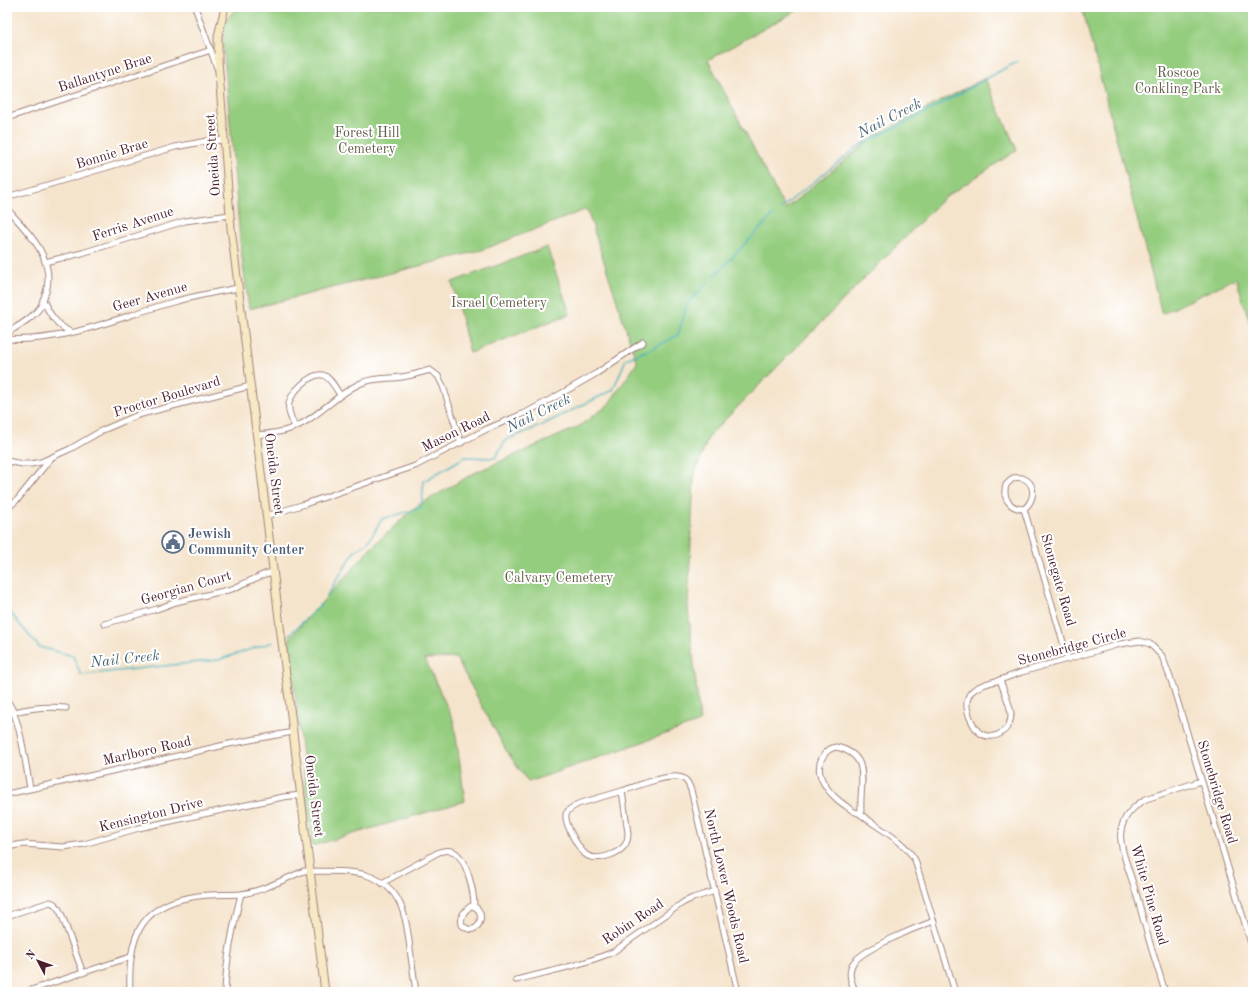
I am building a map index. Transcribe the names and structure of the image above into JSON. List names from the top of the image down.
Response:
{
  "streets": {
    "street": [
      "Ballantyne Brae",
      "Bonnie Brae",
      "Oneida Street",
      "Ferris Avenue",
      "Geer Avenue",
      "Proctor Boulevard",
      "Mason Road",
      "Stonegate Road",
      "Georgian Court",
      "Stonebridge Circle",
      "Marlboro Road",
      "Stonebridge Road",
      "Kensington Drive",
      "North Lower Woods Road",
      "White Pine Road",
      "Robin Road"
    ]
  },
  "crossings": [
    ["Bonnie Brae", "Oneida Street"],
    ["Oneida Street", "Ferris Avenue"],
    ["Oneida Street", "Geer Avenue"],
    ["Oneida Street", "Proctor Boulevard"],
    ["Oneida Street", "Mason Road"],
    ["Oneida Street", "Georgian Court"],
    ["Oneida Street", "Marlboro Road"],
    ["Oneida Street", "Kensington Drive"],
    ["Stonegate Road", "Stonebridge Circle"],
    ["Stonebridge Circle", "Stonebridge Road"],
    ["Stonebridge Road", "White Pine Road"],
    ["North Lower Woods Road", "Robin Road"]
  ],
  "water": ["Nail Creek"],
  "parks": [
    "Roscoe Conkling Park",
    "Forest Hill Cemetery",
    "Israel Cemetery",
    "Calvary Cemetery"
  ],
  "places": {
    "public building": ["Jewish Community Center"]
  },
  "north": "top left"
}
